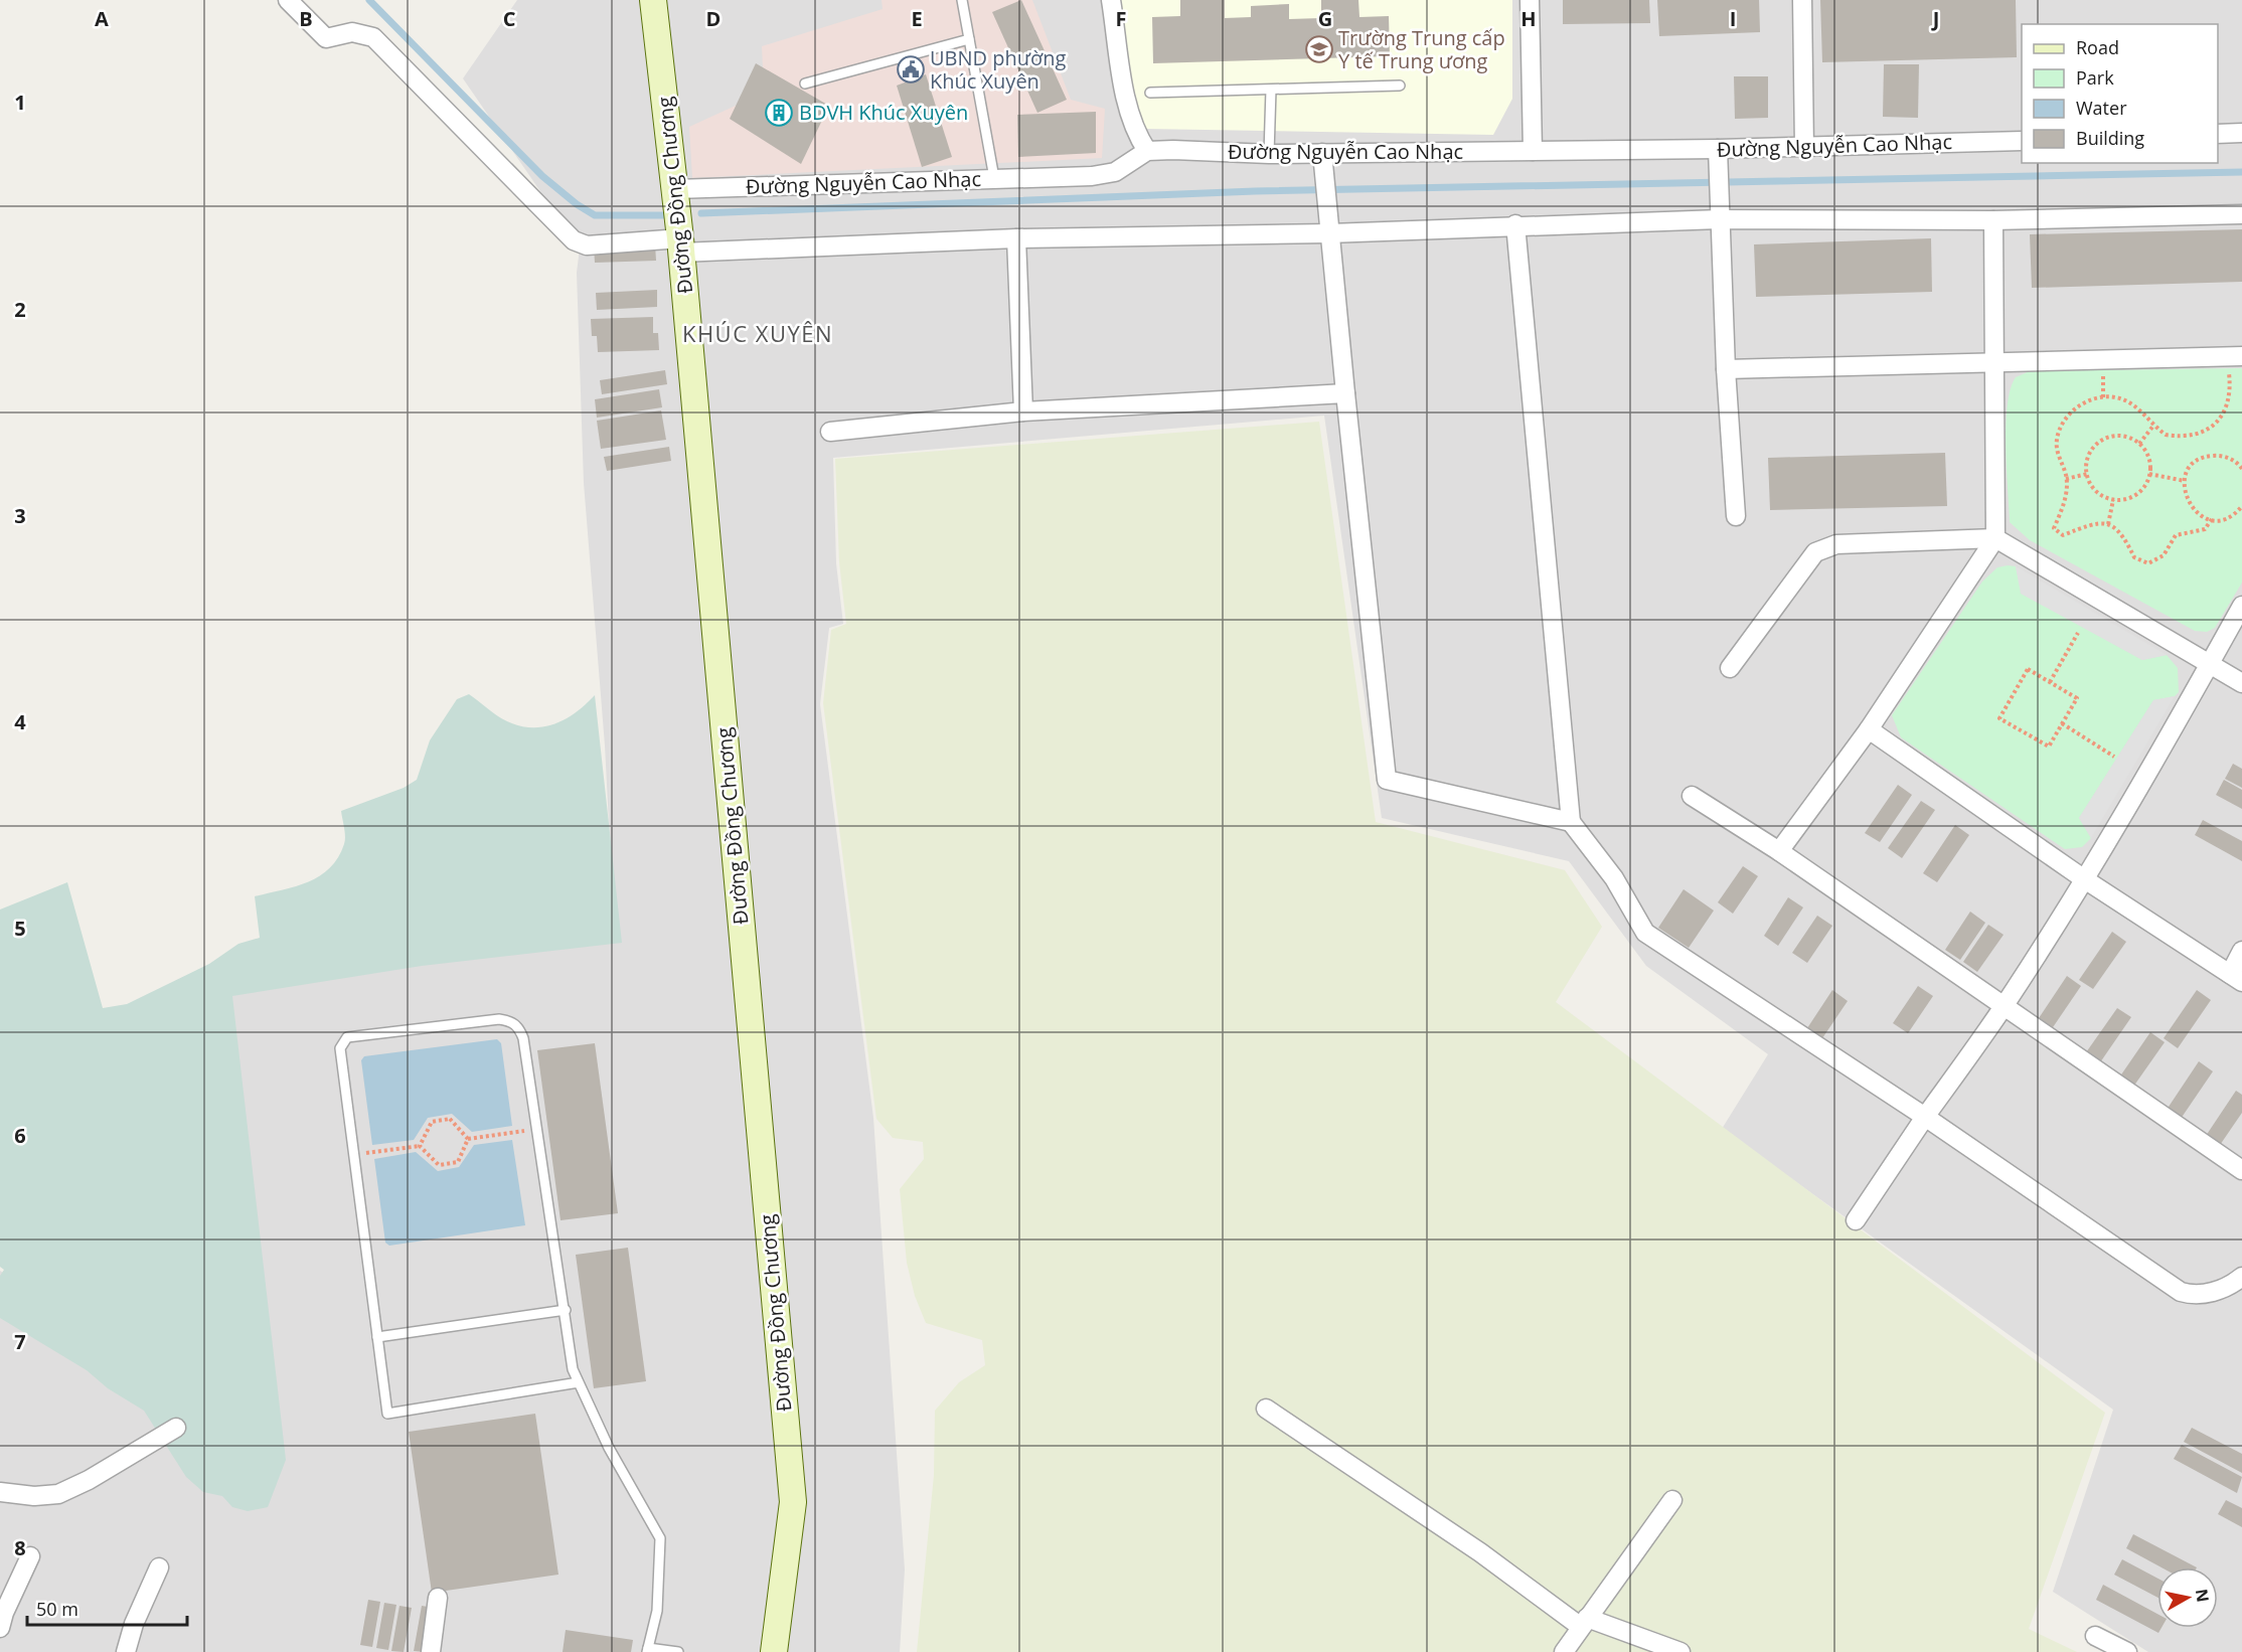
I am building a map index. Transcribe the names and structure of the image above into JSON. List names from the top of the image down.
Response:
{
  "streets": {
    "street": ["Đường Nguyễn Cao Nhạc", "Đường Đồng Chương"]
  },
  "crossings": [
    ["Đường Nguyễn Cao Nhạc", "Đường Đồng Chương"]
  ],
  "districts": ["KHÚC XUYÊN"],
  "places": {
    "school or university": ["Trường Trung cấp Y tế Trung ương"],
    "public building": ["UBND phường Khúc Xuyên"],
    "building": ["BDVH Khúc Xuyên"]
  },
  "legend": [
    "Road",
    "Park",
    "Water",
    "Building"
  ],
  "scale_bar": "50 m",
  "north": "right",
  "grid": {
    "columns": [
      "A",
      "B",
      "C",
      "D",
      "E",
      "F",
      "G",
      "H",
      "I",
      "J"
    ],
    "rows": [
      "1",
      "2",
      "3",
      "4",
      "5",
      "6",
      "7",
      "8"
    ]
  }
}
